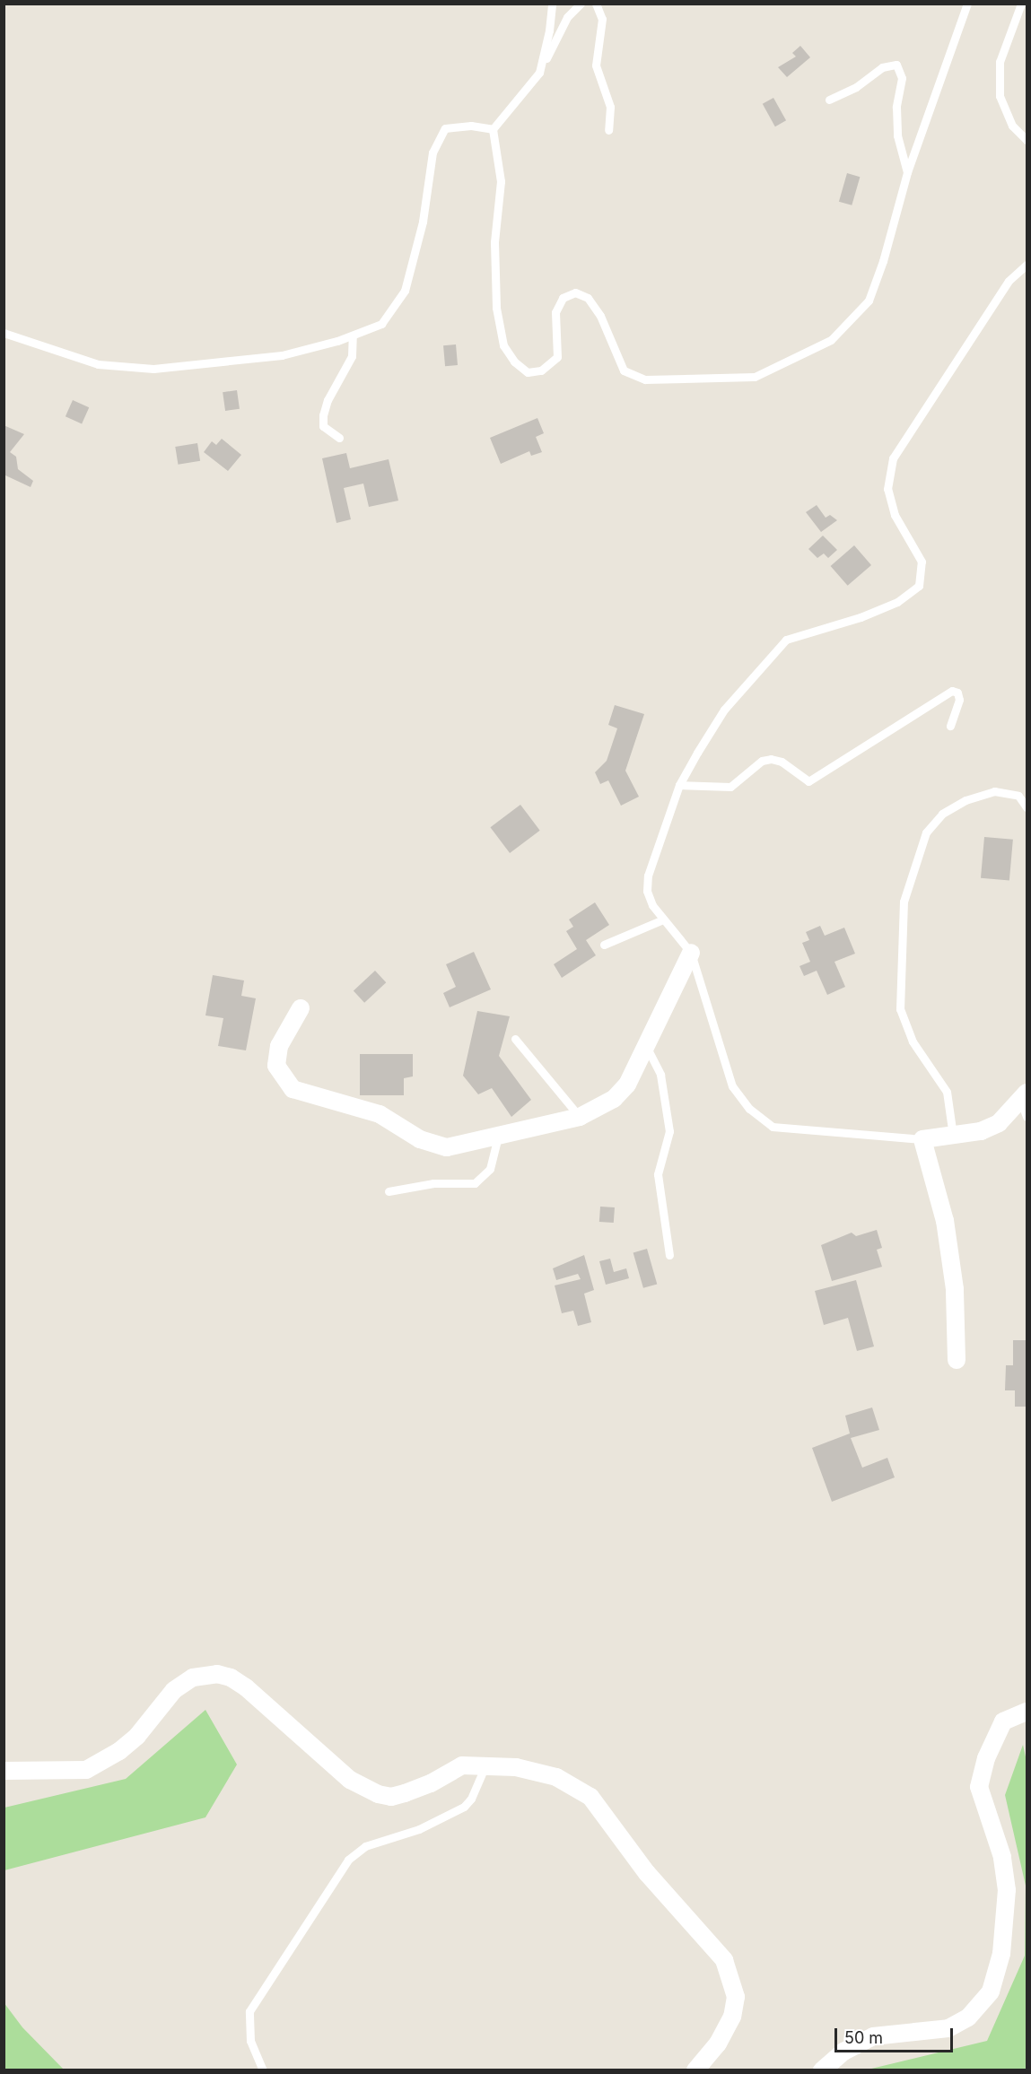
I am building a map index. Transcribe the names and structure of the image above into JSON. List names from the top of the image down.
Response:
{
  "scale_bar": "50 m"
}
